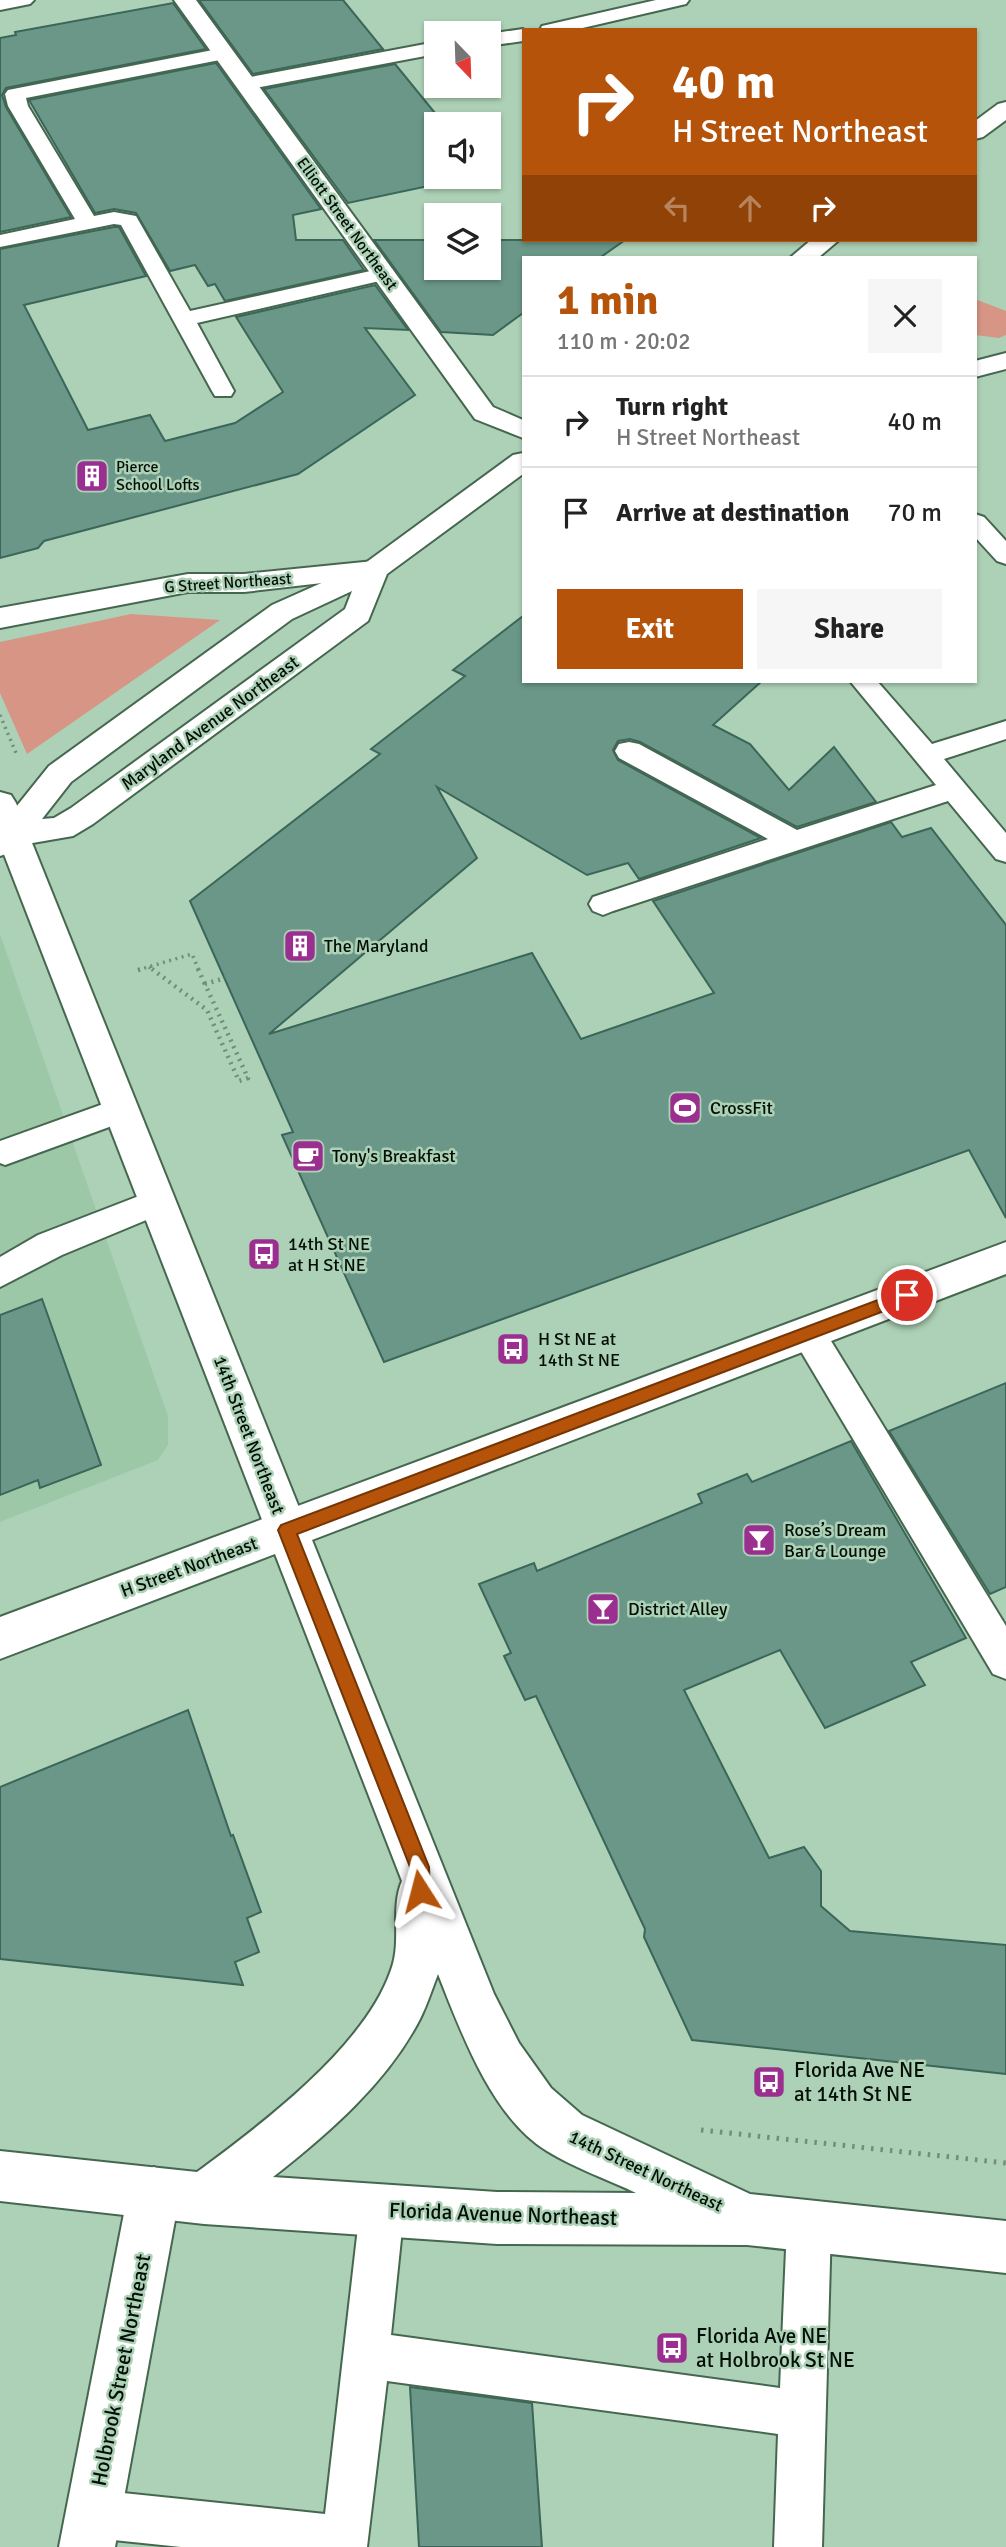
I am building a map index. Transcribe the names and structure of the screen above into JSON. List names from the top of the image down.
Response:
{
  "streets": {
    "main road": [
      "Elliott Street Northeast",
      "G Street Northeast",
      "Maryland Avenue Northeast",
      "14th Street Northeast",
      "H Street Northeast",
      "Florida Avenue Northeast",
      "Holbrook Street Northeast"
    ]
  },
  "crossings": [
    ["G Street Northeast", "Maryland Avenue Northeast"],
    ["Maryland Avenue Northeast", "14th Street Northeast"],
    ["14th Street Northeast", "H Street Northeast"],
    ["14th Street Northeast", "Florida Avenue Northeast"],
    ["Florida Avenue Northeast", "Holbrook Street Northeast"]
  ],
  "places": {
    "building": ["Pierce School Lofts", "The Maryland"],
    "sports": ["CrossFit"],
    "cafe": ["Tony's Breakfast"],
    "bus stop": [
      "14th St NE at H St NE",
      "H St NE at 14th St NE",
      "Florida Ave NE at 14th St NE",
      "Florida Ave NE at Holbrook St NE"
    ],
    "bar": ["Rose’s Dream Bar & Lounge", "District Alley"]
  },
  "north": "bottom right",
  "page": {
    "turn": ["40 m", "H Street Northeast"],
    "heading": ["1 min", "110 m · 20:02"],
    "list": [
      {
        "name": "Turn right",
        "note": "H Street Northeast",
        "value": "40 m"
      },
      {
        "name": "Arrive at destination",
        "value": "70 m"
      }
    ],
    "buttons": ["Exit", "Share"]
  }
}
